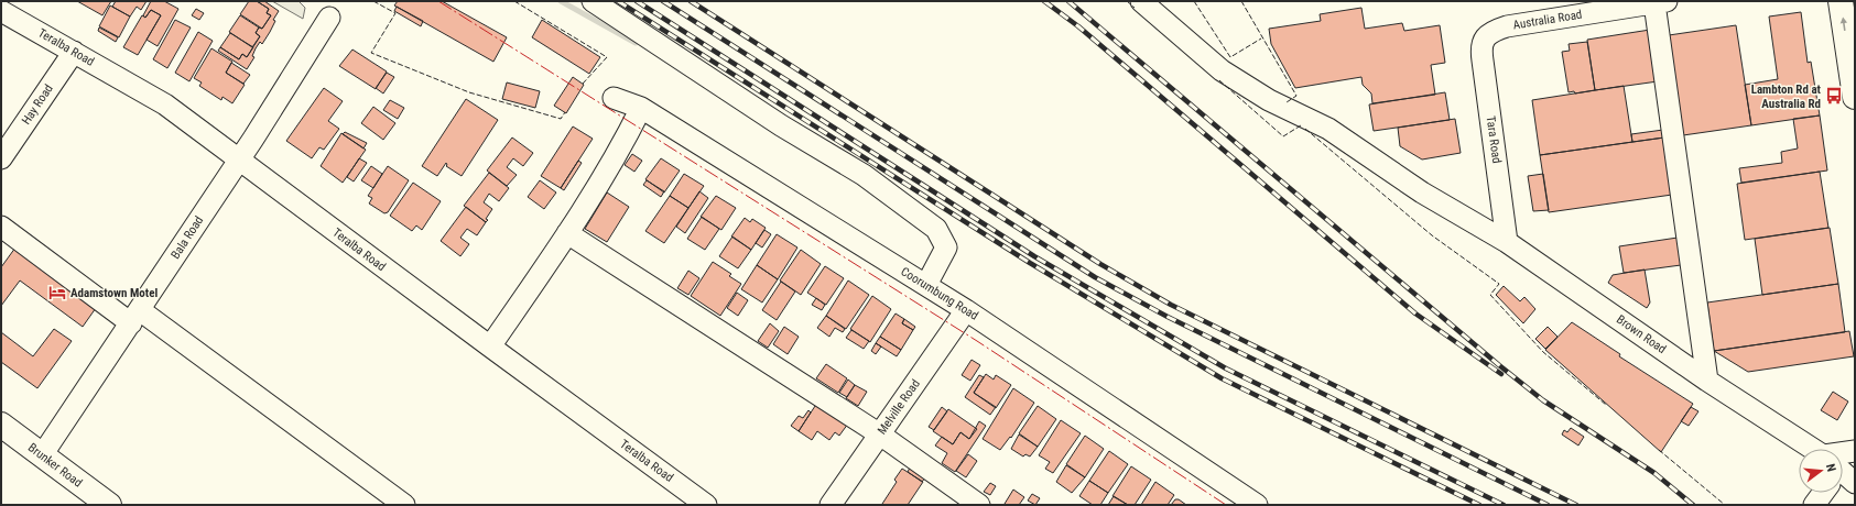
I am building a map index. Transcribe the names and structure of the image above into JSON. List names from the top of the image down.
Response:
{
  "streets": {
    "main road": ["Brunker Road"],
    "street": [
      "Australia Road",
      "Teralba Road",
      "Hay Road",
      "Tara Road",
      "Bala Road",
      "Coorumbung Road",
      "Brown Road",
      "Melville Road"
    ]
  },
  "crossings": [
    ["Australia Road", "Tara Road"],
    ["Teralba Road", "Hay Road"],
    ["Teralba Road", "Bala Road"],
    ["Tara Road", "Brown Road"],
    ["Bala Road", "Brunker Road"],
    ["Coorumbung Road", "Melville Road"]
  ],
  "places": {
    "bus stop": ["Lambton Rd at Australia Rd"],
    "hotel": ["Adamstown Motel"]
  },
  "north": "right"
}
